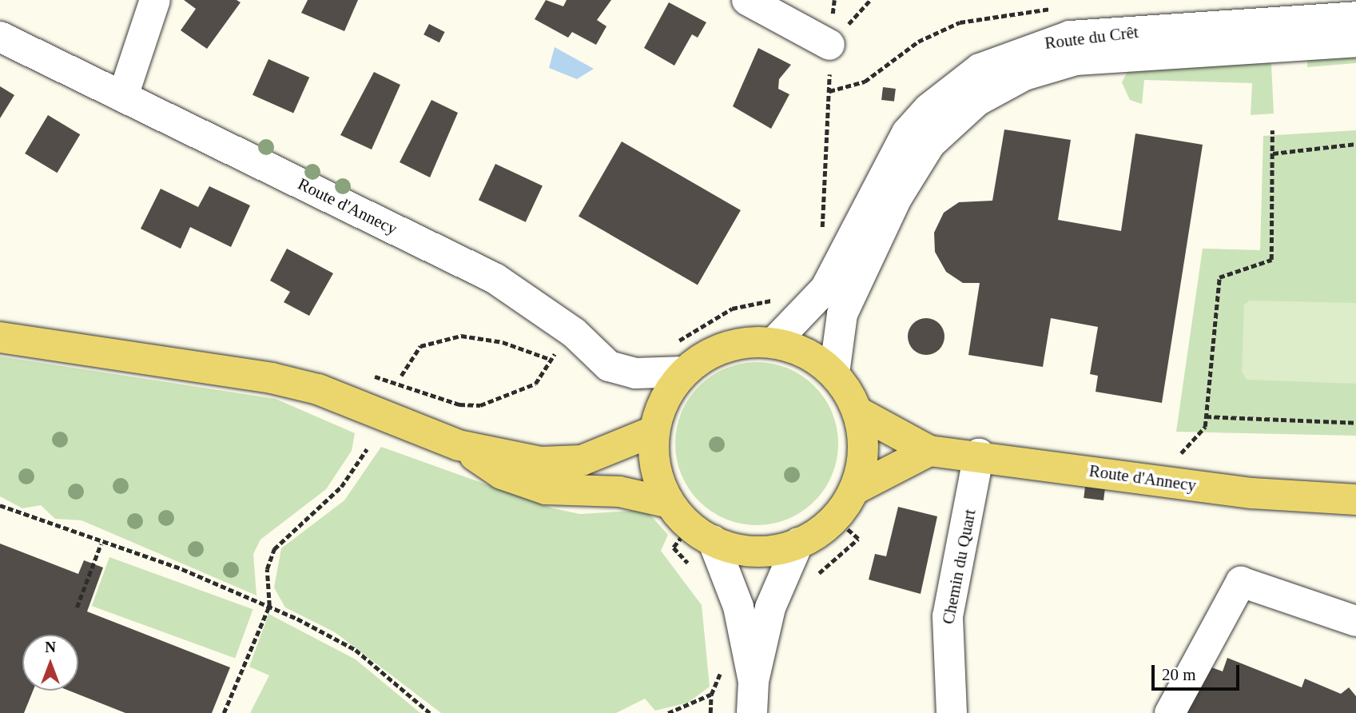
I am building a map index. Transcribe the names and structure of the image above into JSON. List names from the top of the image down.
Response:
{
  "streets": {
    "main road": ["Route d'Annecy"],
    "street": ["Route du Crêt", "Chemin du Quart"]
  },
  "crossings": [
    ["Route d'Annecy", "Chemin du Quart"]
  ],
  "scale_bar": "20 m",
  "north": "top"
}
